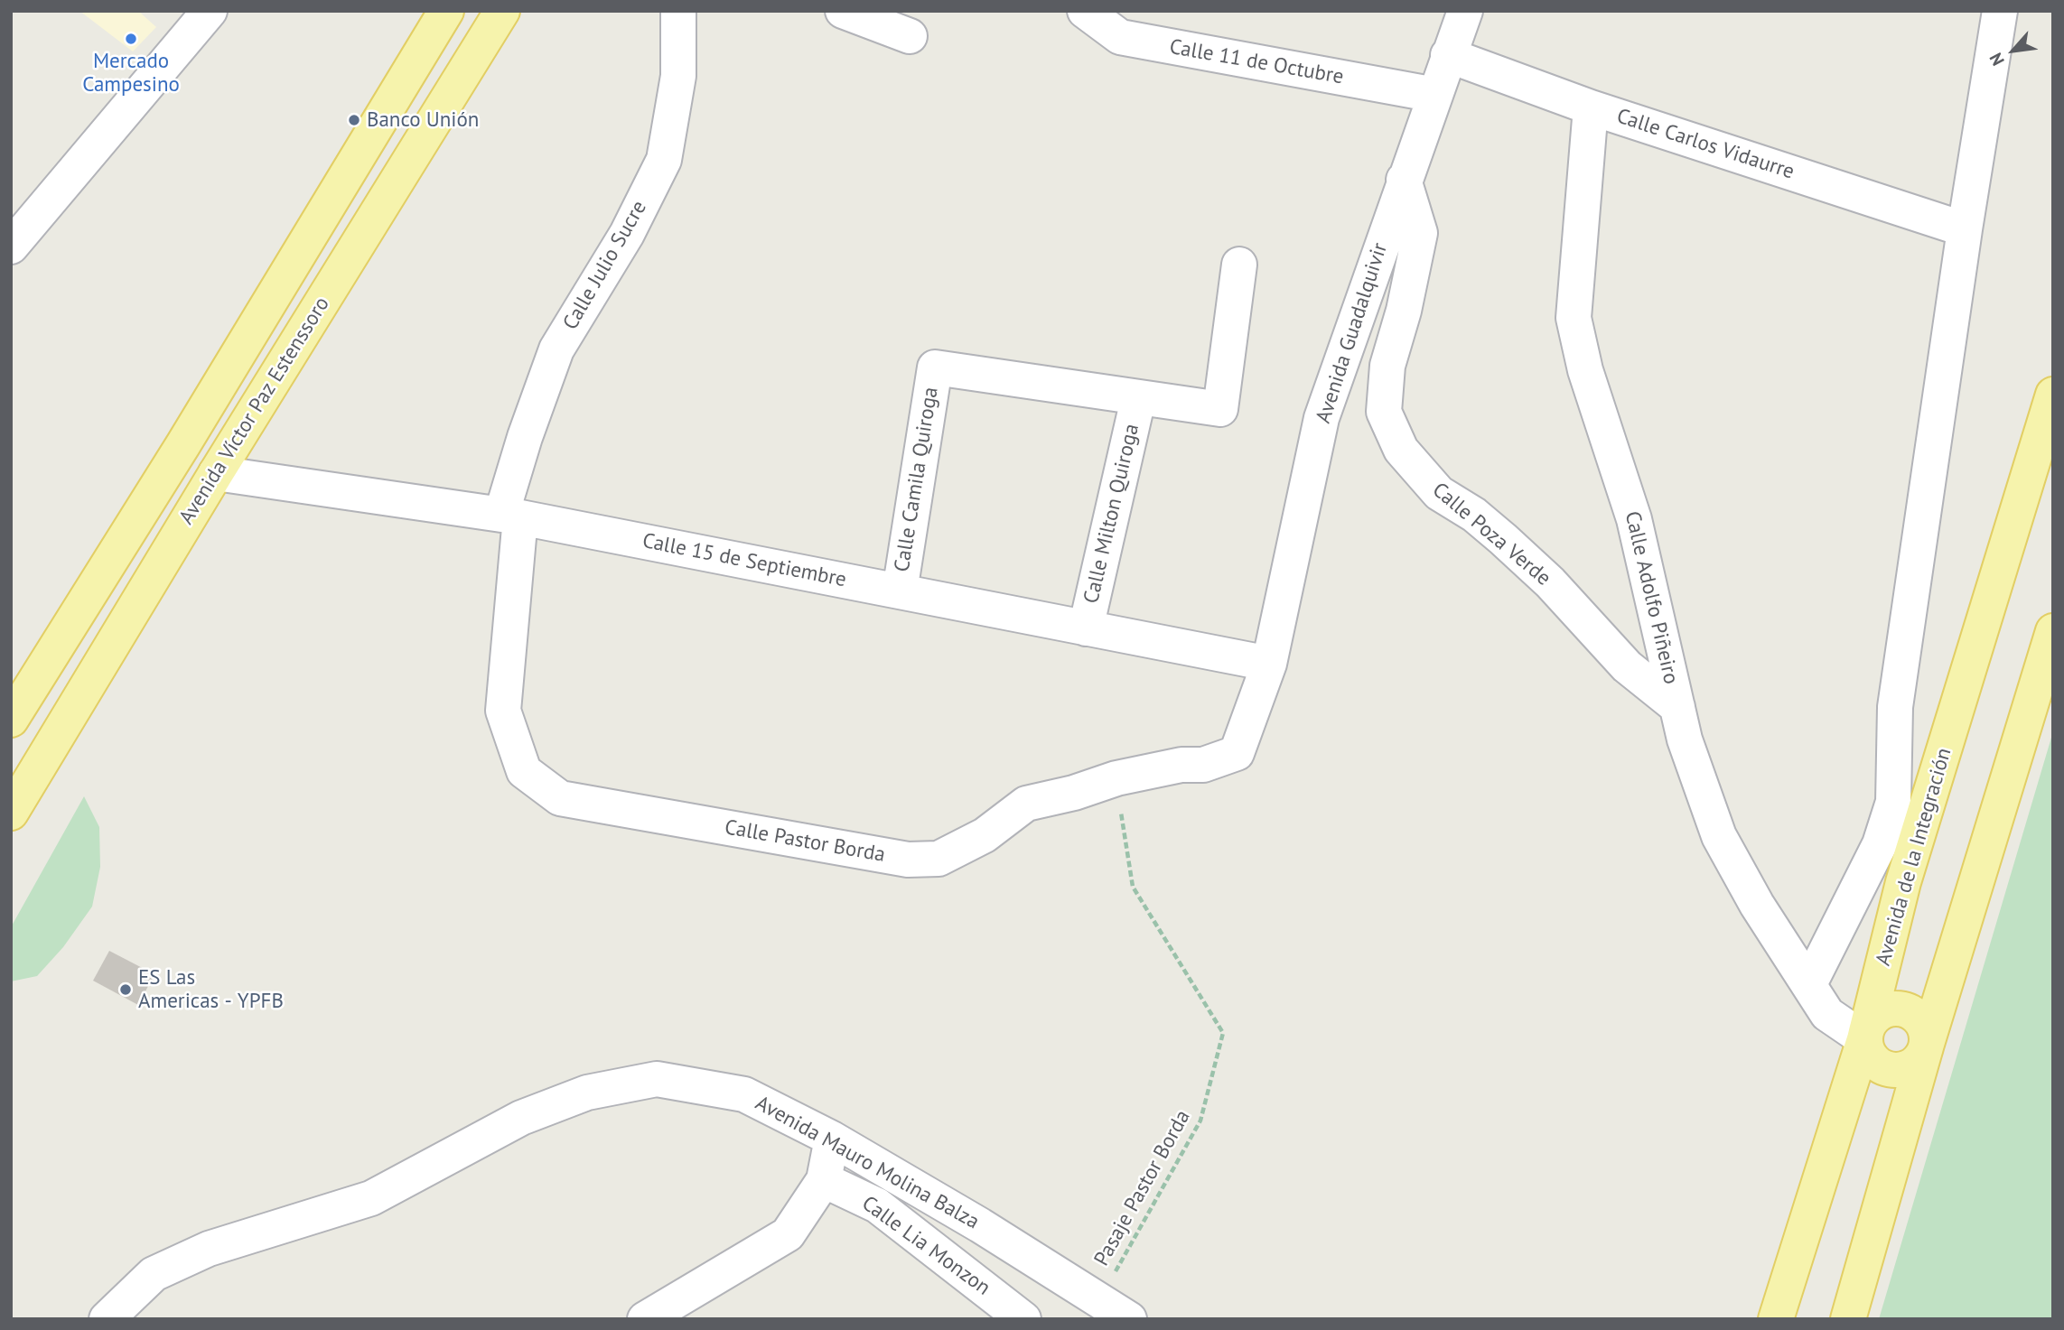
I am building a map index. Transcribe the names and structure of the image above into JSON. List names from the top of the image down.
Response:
{
  "streets": {
    "main road": ["Avenida Víctor Paz Estenssoro", "Avenida de la Integración"],
    "street": [
      "Calle 11 de Octubre",
      "Calle Carlos Vidaurre",
      "Calle Julio Sucre",
      "Avenida Guadalquivir",
      "Calle Camila Quiroga",
      "Calle Milton Quiroga",
      "Calle Poza Verde",
      "Calle 15 de Septiembre",
      "Calle Adolfo Piñeiro",
      "Calle Pastor Borda",
      "Avenida Mauro Molina Balza",
      "Calle Lia Monzon"
    ],
    "path": ["Pasaje Pastor Borda"]
  },
  "crossings": [
    ["Calle 11 de Octubre", "Avenida Guadalquivir"],
    ["Calle Carlos Vidaurre", "Avenida Guadalquivir"],
    ["Calle Carlos Vidaurre", "Calle Adolfo Piñeiro"],
    ["Calle Julio Sucre", "Calle 15 de Septiembre"],
    ["Calle Julio Sucre", "Calle Pastor Borda"],
    ["Avenida Guadalquivir", "Calle Poza Verde"],
    ["Avenida Guadalquivir", "Calle 15 de Septiembre"],
    ["Avenida Guadalquivir", "Calle Pastor Borda"],
    ["Avenida Víctor Paz Estenssoro", "Calle 15 de Septiembre"],
    ["Calle Camila Quiroga", "Calle Milton Quiroga"],
    ["Calle Camila Quiroga", "Calle 15 de Septiembre"],
    ["Calle Milton Quiroga", "Calle 15 de Septiembre"],
    ["Calle Poza Verde", "Calle Adolfo Piñeiro"],
    ["Calle 15 de Septiembre", "Calle Pastor Borda"],
    ["Calle Adolfo Piñeiro", "Avenida de la Integración"],
    ["Calle Pastor Borda", "Pasaje Pastor Borda"],
    ["Avenida Mauro Molina Balza", "Pasaje Pastor Borda"]
  ],
  "places": ["Mercado Campesino", "Banco Unión", "ES Las Americas - YPFB"],
  "north": "bottom left"
}
